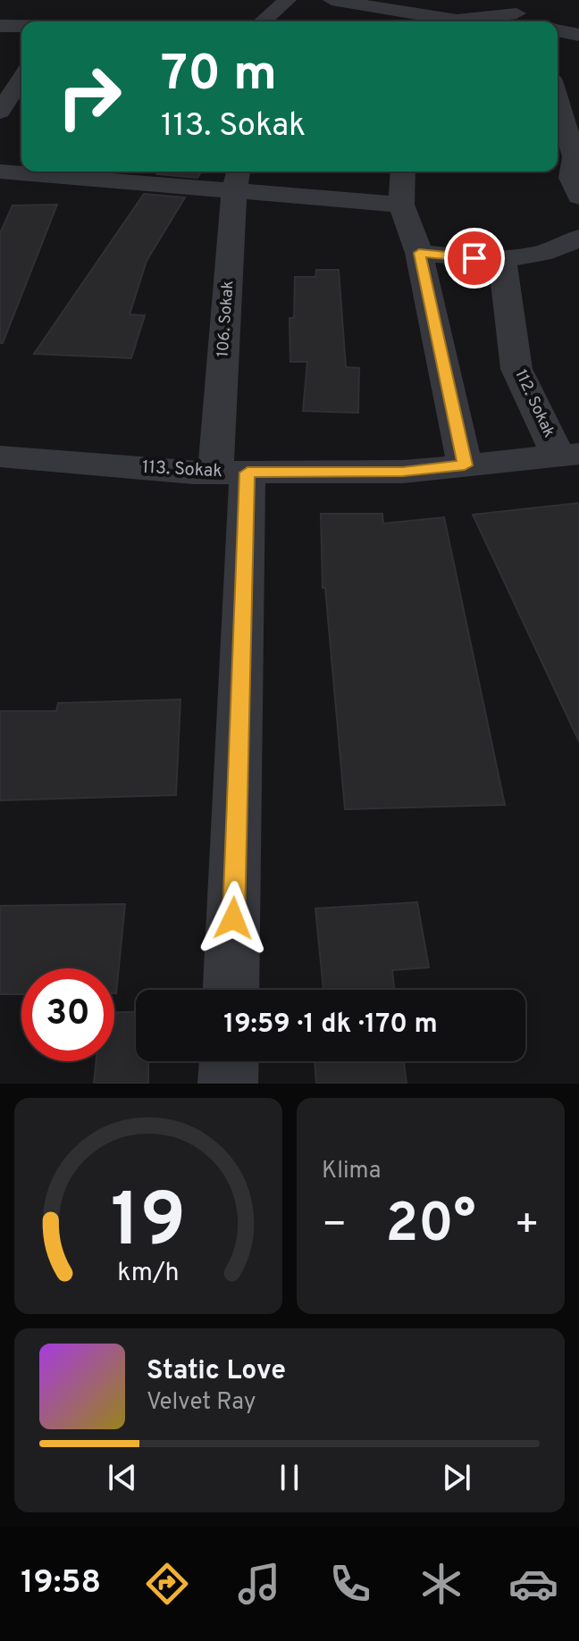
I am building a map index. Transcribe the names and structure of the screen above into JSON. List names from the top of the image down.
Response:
{
  "streets": {
    "street": ["106. Sokak", "112. Sokak", "113. Sokak"]
  },
  "crossings": [
    ["106. Sokak", "113. Sokak"],
    ["112. Sokak", "113. Sokak"]
  ],
  "page": {
    "turn": ["70 m", "113. Sokak"],
    "limit": "30",
    "trip": "19:59 · 1 dk · 170 m",
    "tile": "Klima",
    "heat": ["−", "20°", "+"],
    "song": ["Static Love", "Velvet Ray"],
    "tabs": "19:58",
    "gauge": ["19", "km/h"]
  }
}
